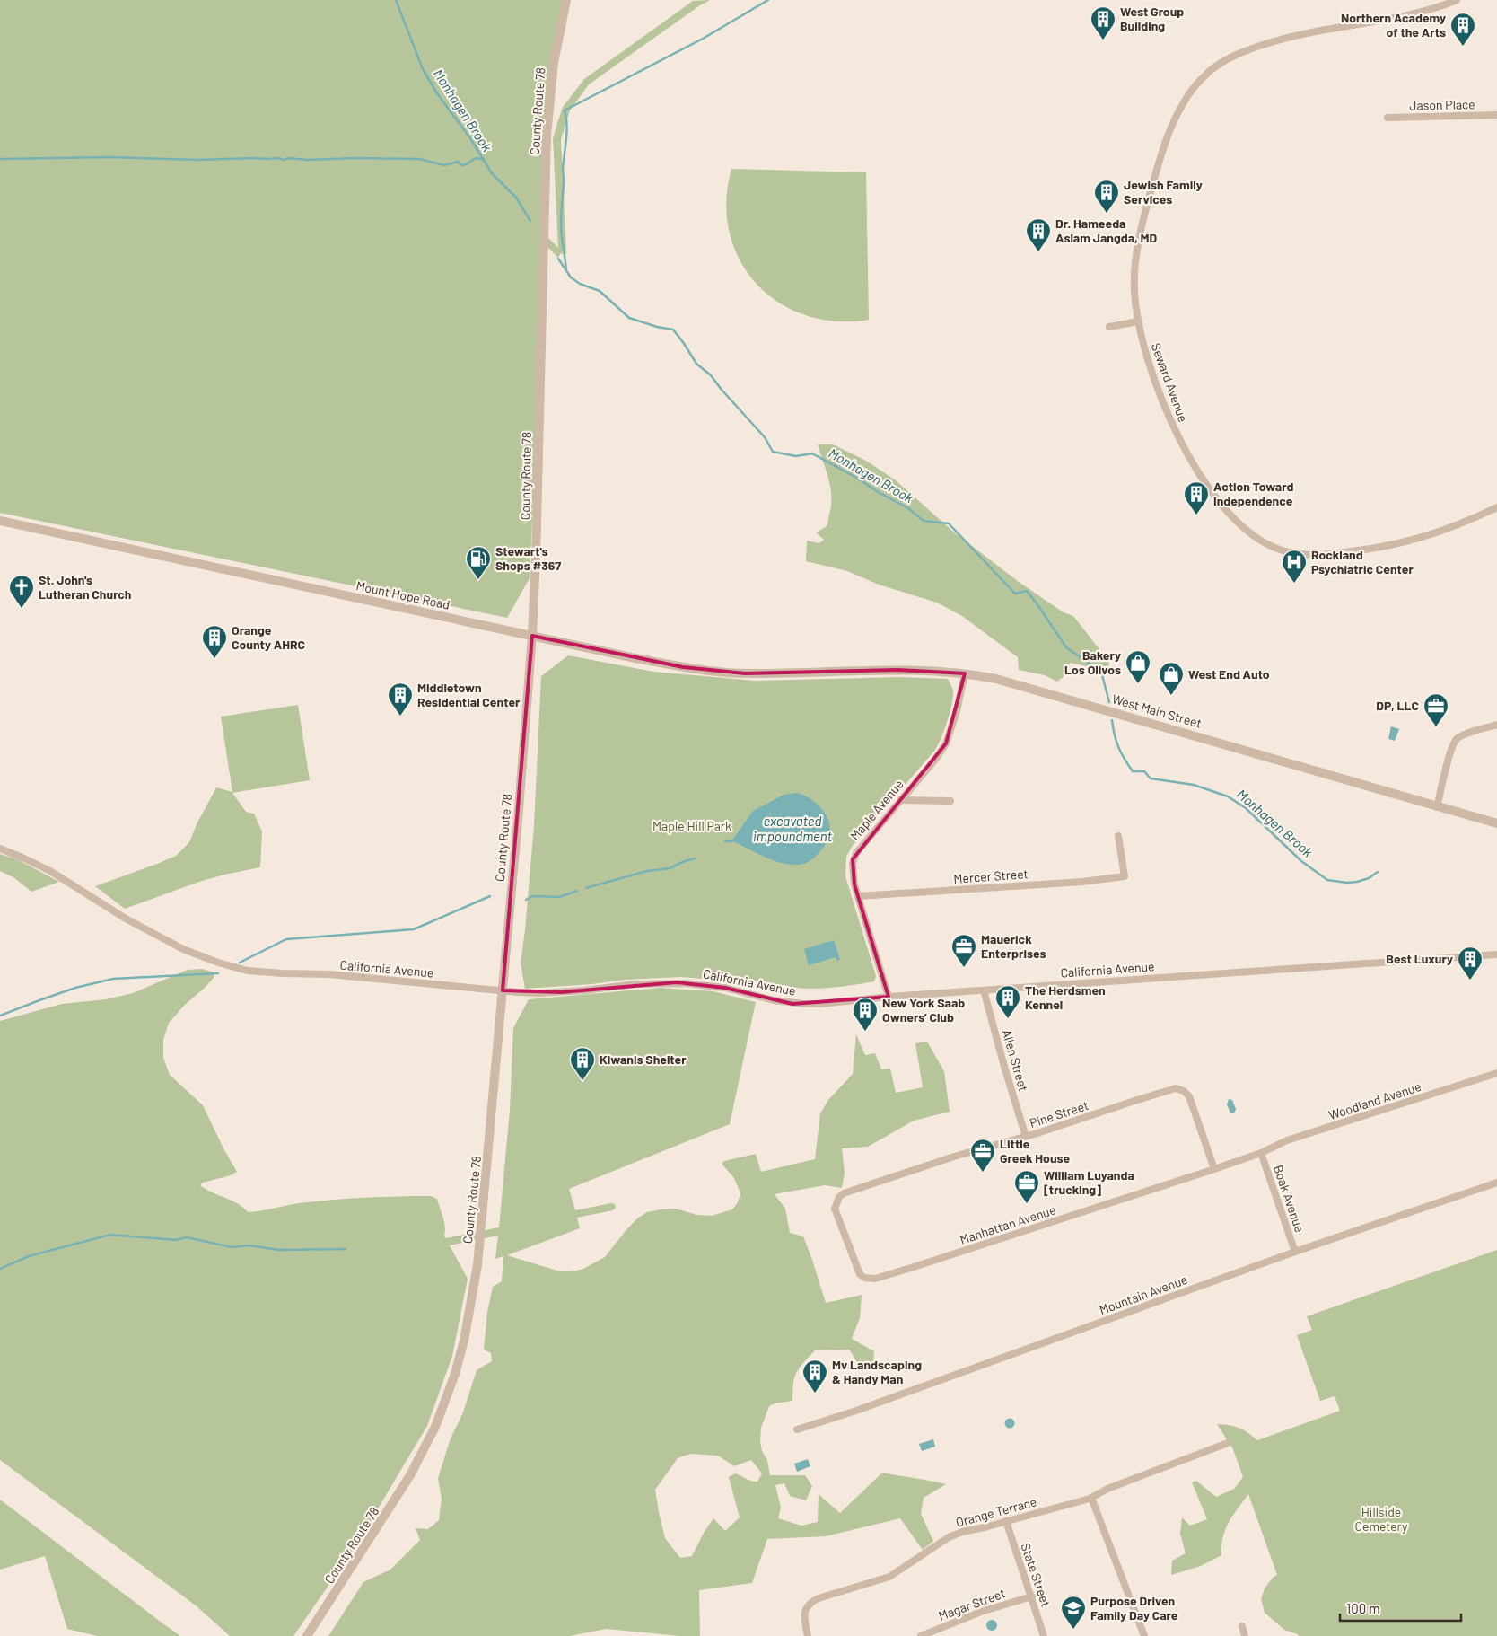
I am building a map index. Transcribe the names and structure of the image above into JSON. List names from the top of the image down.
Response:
{
  "streets": {
    "street": [
      "Jason Place",
      "County Route 78",
      "Seward Avenue",
      "Mount Hope Road",
      "West Main Street",
      "Maple Avenue",
      "Mercer Street",
      "California Avenue",
      "Allen Street",
      "Woodland Avenue",
      "Pine Street",
      "Boak Avenue",
      "Manhattan Avenue",
      "Mountain Avenue",
      "Orange Terrace",
      "State Street",
      "Magar Street"
    ]
  },
  "crossings": [
    ["County Route 78", "Mount Hope Road"],
    ["County Route 78", "California Avenue"],
    ["Mount Hope Road", "West Main Street"],
    ["West Main Street", "Maple Avenue"],
    ["Maple Avenue", "Mercer Street"],
    ["Maple Avenue", "California Avenue"],
    ["California Avenue", "Allen Street"],
    ["Allen Street", "Pine Street"],
    ["Woodland Avenue", "Boak Avenue"],
    ["Woodland Avenue", "Manhattan Avenue"],
    ["Pine Street", "Manhattan Avenue"],
    ["Boak Avenue", "Manhattan Avenue"],
    ["Boak Avenue", "Mountain Avenue"],
    ["Orange Terrace", "State Street"],
    ["State Street", "Magar Street"]
  ],
  "water": ["Monhagen Brook", "excavated impoundment"],
  "parks": ["Maple Hill Park", "Hillside Cemetery"],
  "places": {
    "building": [
      "West Group Building",
      "Northern Academy of the Arts",
      "Jewish Family Services",
      "Dr. Hameeda Aslam Jangda, MD",
      "Action Toward Independence",
      "Orange County AHRC",
      "Middletown Residential Center",
      "Best Luxury",
      "The Herdsmen Kennel",
      "New York Saab Owners’ Club",
      "Kiwanis Shelter",
      "Mv Landscaping & Handy Man"
    ],
    "fuel station": ["Stewart's Shops #367"],
    "hospital": ["Rockland Psychiatric Center"],
    "church": ["St. John's Lutheran Church"],
    "shop": ["Bakery Los Olivos", "West End Auto"],
    "office": [
      "DP, LLC",
      "Mauerick Enterprises",
      "Little Greek House",
      "William Luyanda [trucking]"
    ],
    "school or university": ["Purpose Driven Family Day Care"]
  },
  "scale_bar": "100 m"
}
